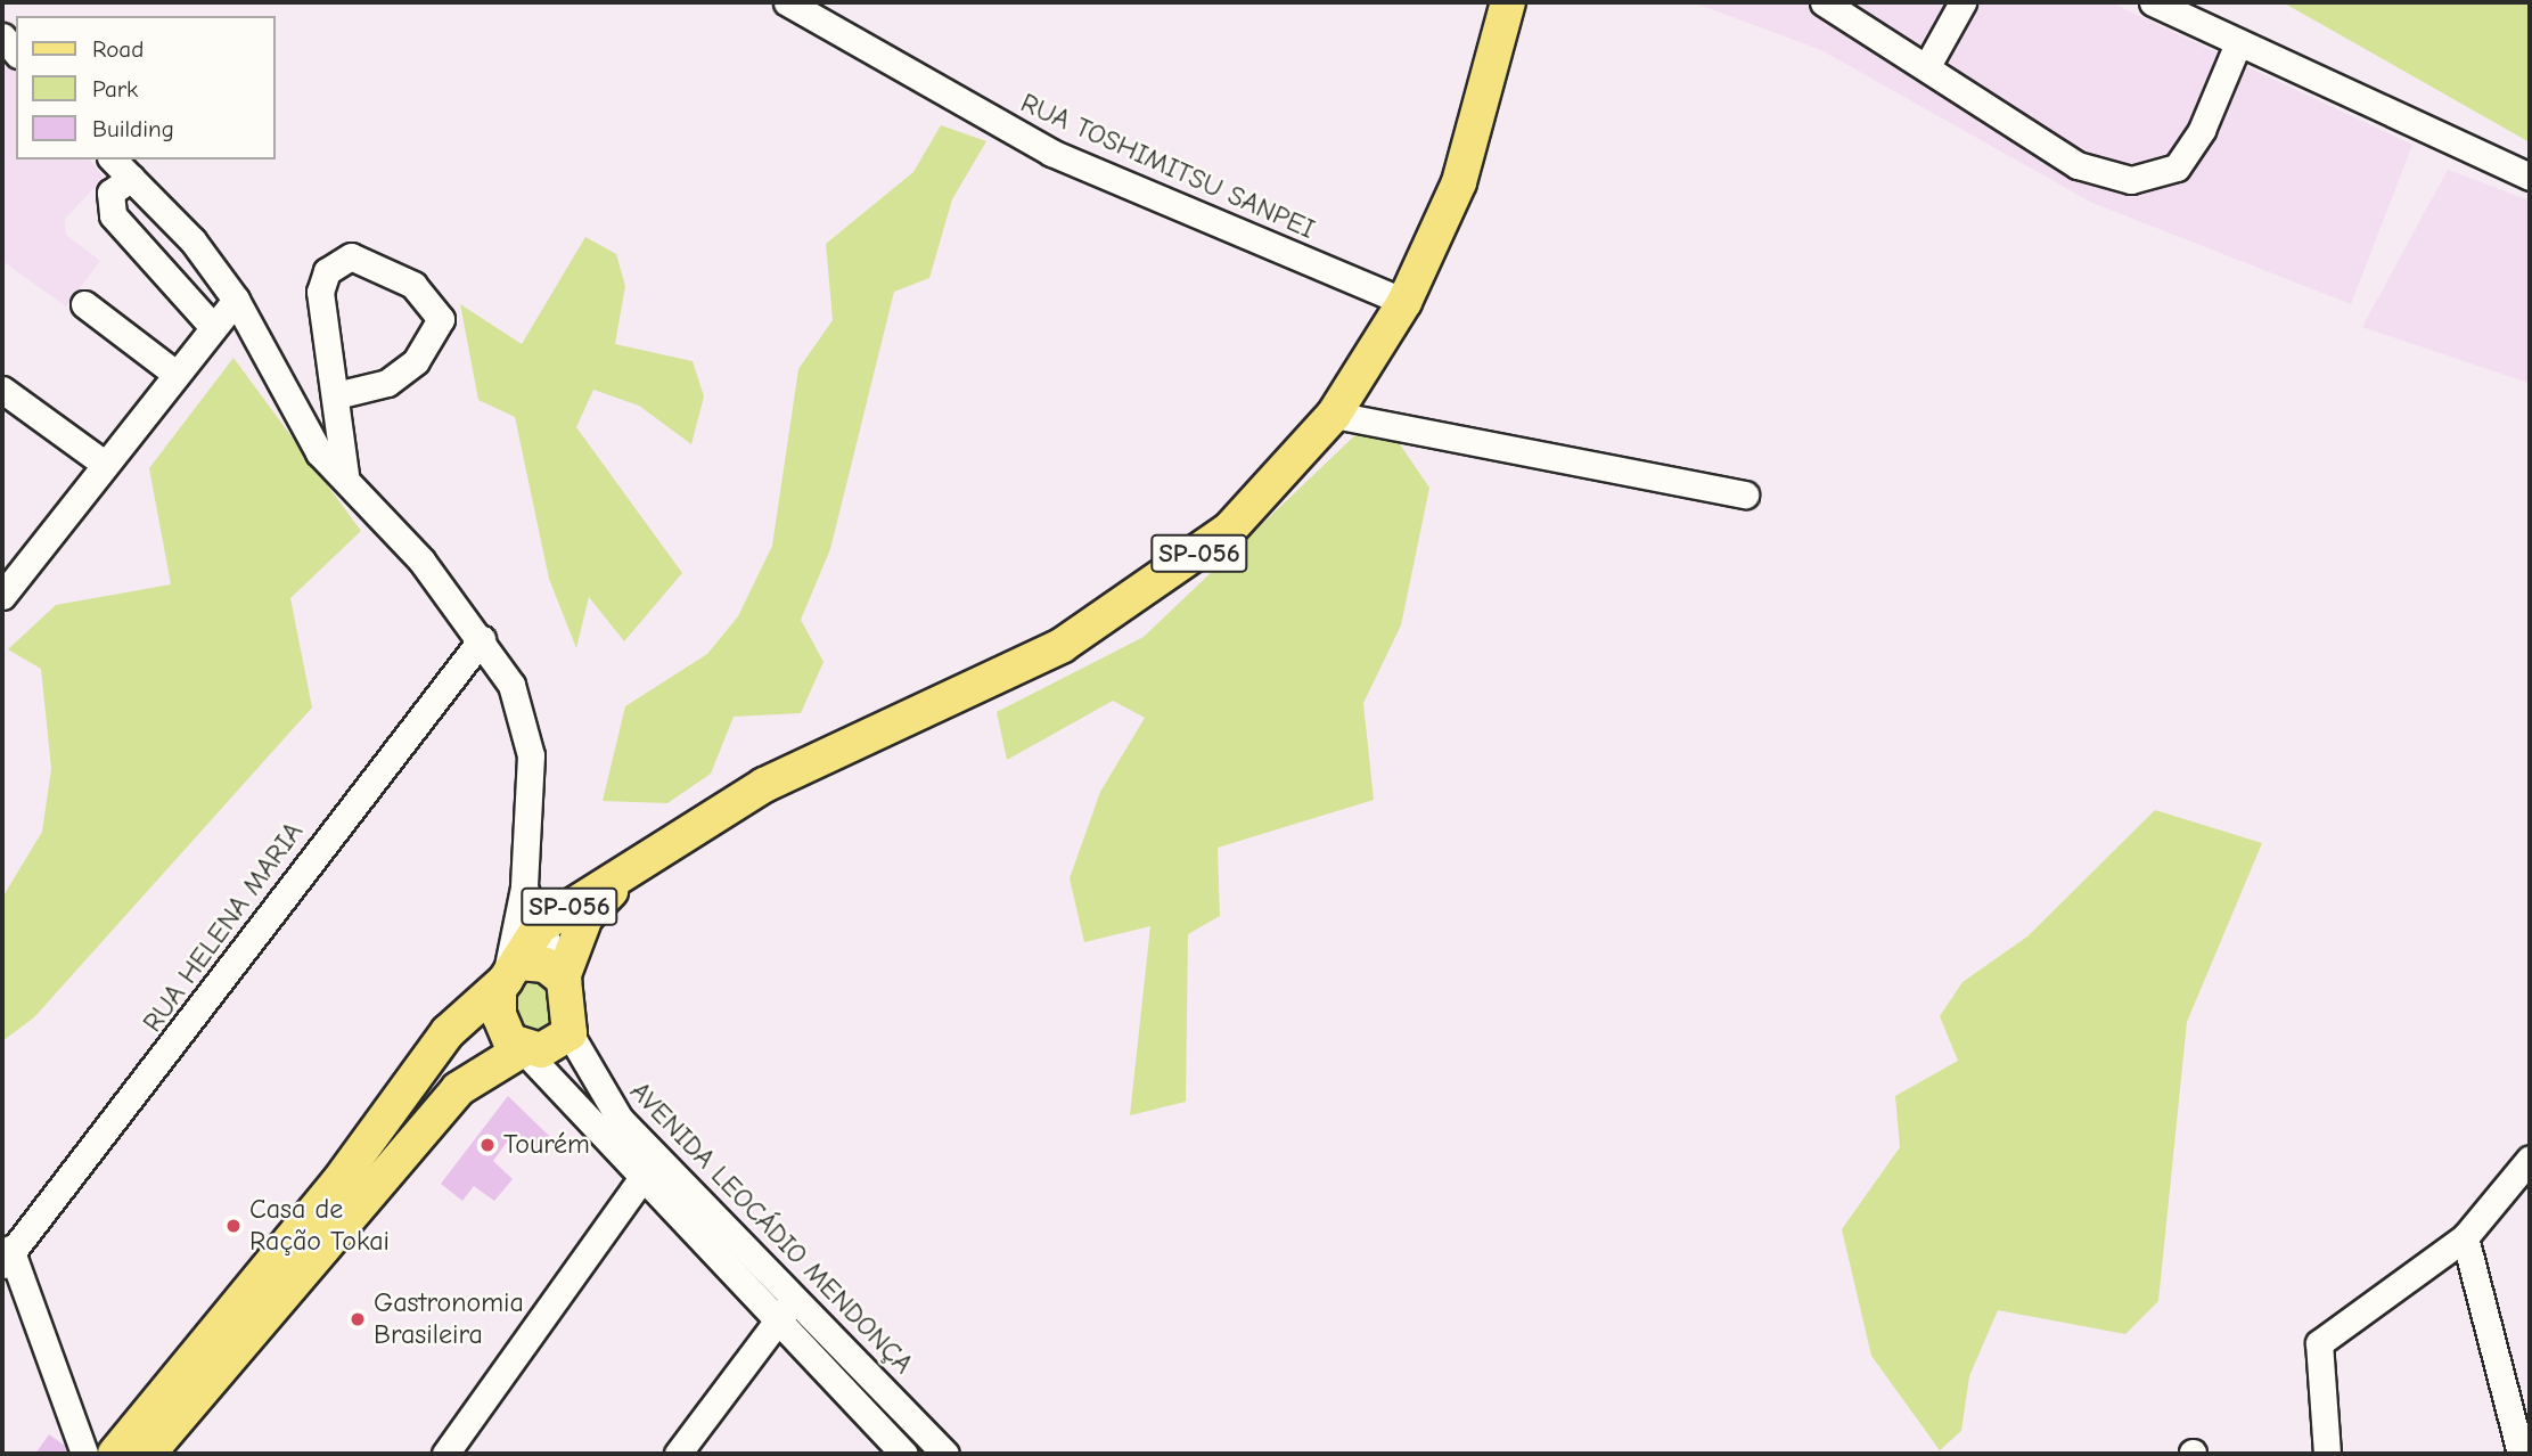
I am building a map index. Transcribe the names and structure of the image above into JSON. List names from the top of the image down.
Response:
{
  "streets": {
    "main road": ["SP-056"],
    "street": ["RUA TOSHIMITSU SANPEI", "RUA HELENA MARIA", "AVENIDA LEOCÁDIO MENDONÇA"]
  },
  "crossings": [
    ["RUA TOSHIMITSU SANPEI", "SP-056"],
    ["SP-056", "AVENIDA LEOCÁDIO MENDONÇA"]
  ],
  "places": ["Tourém", "Casa de Ração Tokai", "Gastronomia Brasileira"],
  "legend": ["Road", "Park", "Building"]
}
